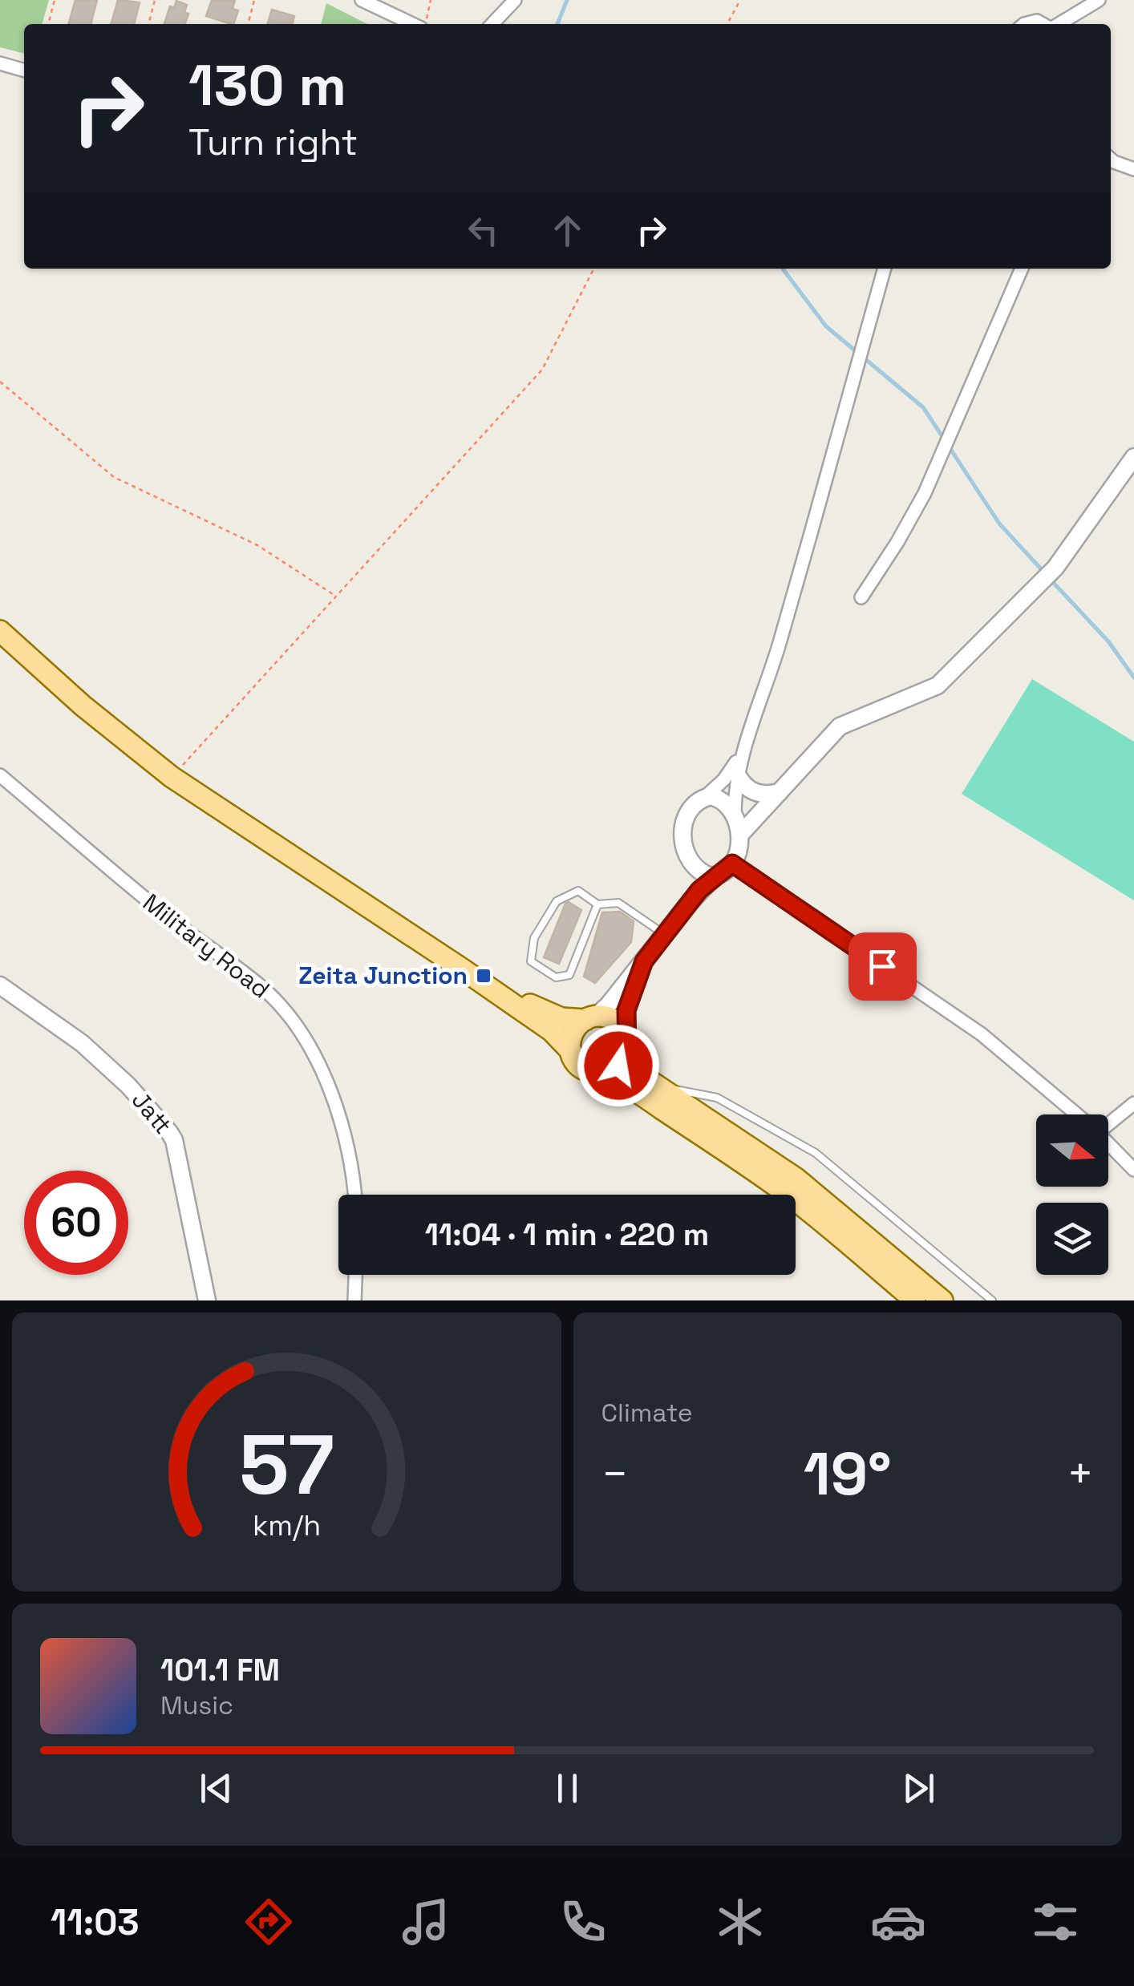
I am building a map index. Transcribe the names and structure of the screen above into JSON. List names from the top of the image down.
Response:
{
  "streets": {
    "street": ["Military Road", "Jatt"]
  },
  "places": {
    "transit": ["Zeita Junction"]
  },
  "north": "right",
  "page": {
    "turn": ["130 m", "Turn right"],
    "limit": "60",
    "trip": "11:04 · 1 min · 220 m",
    "tile": "Climate",
    "heat": ["−", "19°", "+"],
    "song": ["101.1 FM", "Music"],
    "tabs": "11:03",
    "gauge": ["57", "km/h"]
  }
}
